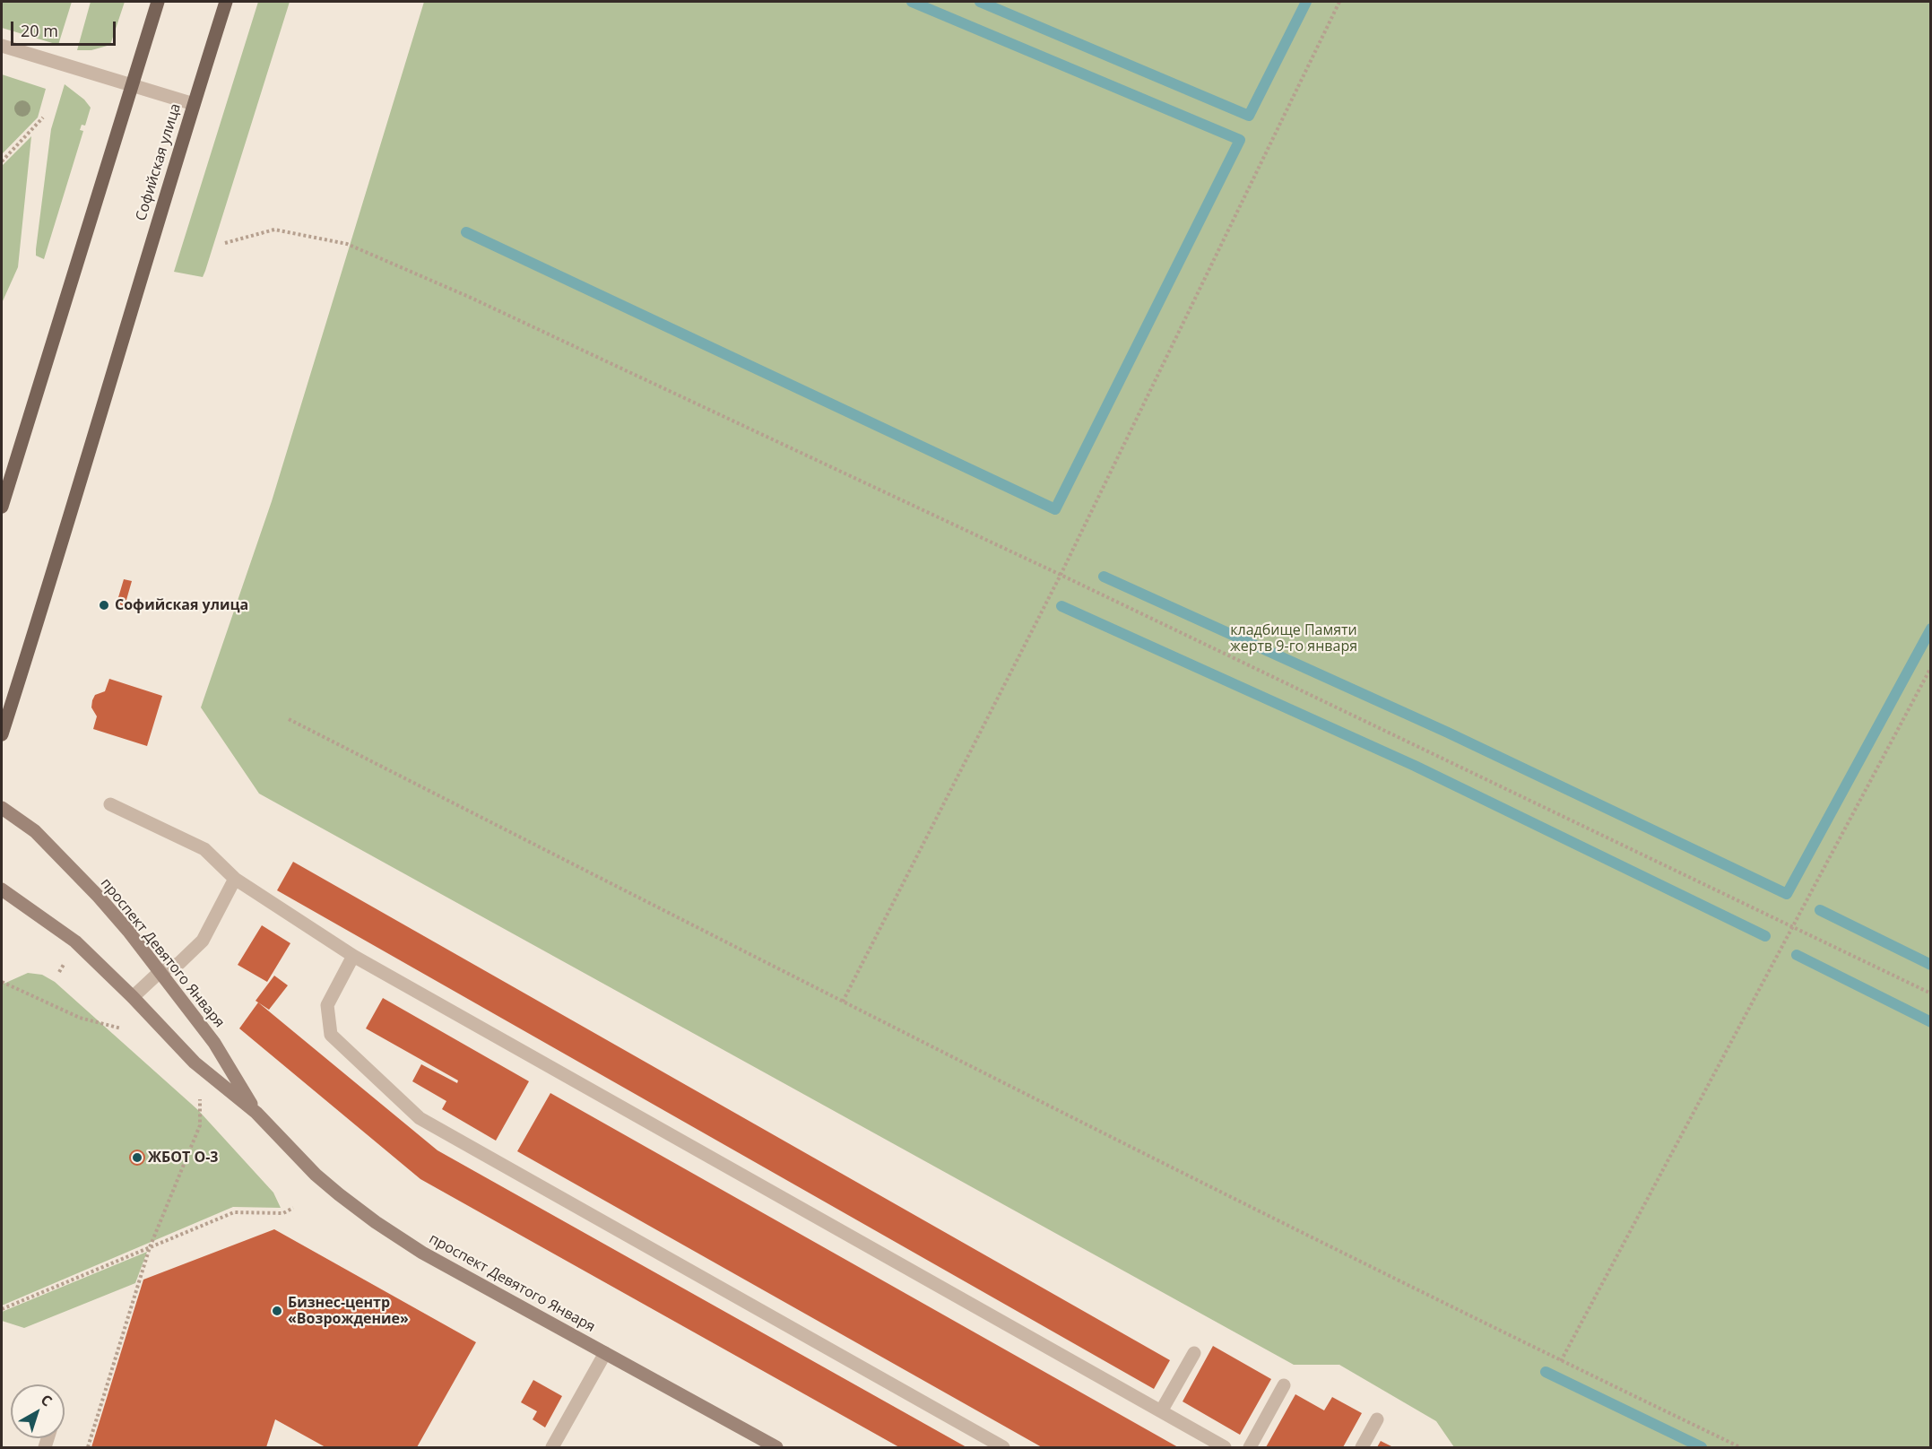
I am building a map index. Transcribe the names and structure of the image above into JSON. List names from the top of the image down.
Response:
{
  "streets": {
    "main road": ["Софийская улица"],
    "street": ["проспект Девятого Января"]
  },
  "parks": ["кладбище Памяти жертв 9-го января"],
  "places": ["Софийская улица", "ЖБОТ О-3", "Бизнес-центр «Возрождение»"],
  "scale_bar": "20 m",
  "north": "top right"
}
